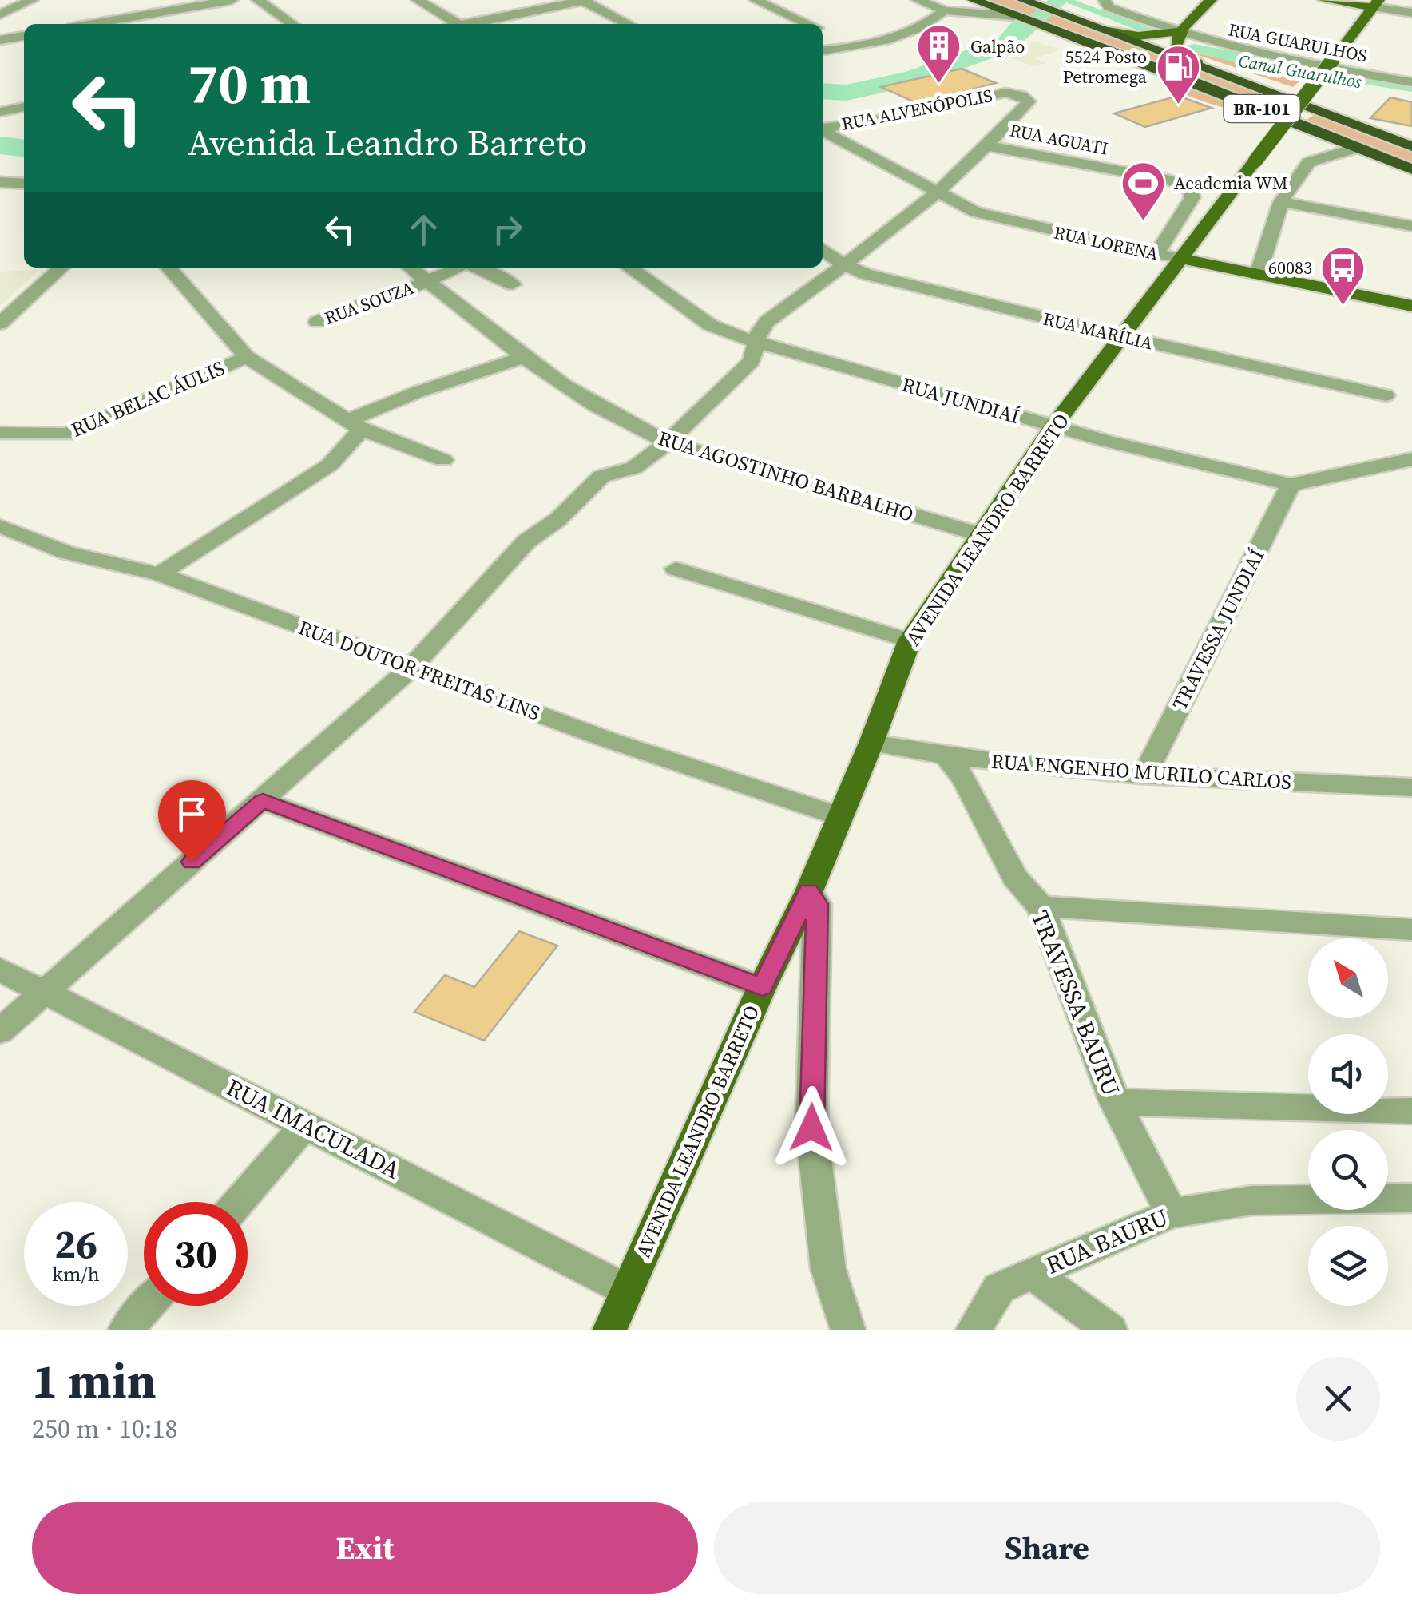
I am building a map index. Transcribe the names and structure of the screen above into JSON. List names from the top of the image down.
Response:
{
  "streets": {
    "highway": ["BR-101"],
    "main road": ["RUA LORENA", "AVENIDA LEANDRO BARRETO"],
    "street": [
      "RUA GUARULHOS",
      "RUA ALVENÓPOLIS",
      "RUA AGUATI",
      "RUA SOUZA",
      "RUA MARÍLIA",
      "RUA BELAC ÁULIS",
      "RUA JUNDIAÍ",
      "RUA AGOSTINHO BARBALHO",
      "TRAVESSA JUNDIAÍ",
      "RUA DOUTOR FREITAS LINS",
      "RUA ENGENHO MURILO CARLOS",
      "TRAVESSA BAURU",
      "RUA IMACULADA",
      "RUA BAURU"
    ]
  },
  "crossings": [
    ["RUA ALVENÓPOLIS", "RUA AGUATI"],
    ["RUA AGUATI", "RUA LORENA"],
    ["RUA AGUATI", "AVENIDA LEANDRO BARRETO"],
    ["RUA LORENA", "AVENIDA LEANDRO BARRETO"],
    ["RUA SOUZA", "RUA AGOSTINHO BARBALHO"],
    ["RUA MARÍLIA", "AVENIDA LEANDRO BARRETO"],
    ["RUA JUNDIAÍ", "AVENIDA LEANDRO BARRETO"],
    ["RUA JUNDIAÍ", "TRAVESSA JUNDIAÍ"],
    ["RUA AGOSTINHO BARBALHO", "AVENIDA LEANDRO BARRETO"],
    ["AVENIDA LEANDRO BARRETO", "RUA DOUTOR FREITAS LINS"],
    ["AVENIDA LEANDRO BARRETO", "RUA ENGENHO MURILO CARLOS"],
    ["AVENIDA LEANDRO BARRETO", "RUA IMACULADA"],
    ["TRAVESSA JUNDIAÍ", "RUA ENGENHO MURILO CARLOS"],
    ["RUA ENGENHO MURILO CARLOS", "TRAVESSA BAURU"],
    ["TRAVESSA BAURU", "RUA BAURU"]
  ],
  "water": ["Canal Guarulhos"],
  "places": {
    "building": ["Galpão"],
    "fuel station": ["5524 Posto Petromega"],
    "sports": ["Academia WM"],
    "bus stop": ["60083"]
  },
  "north": "top left",
  "page": {
    "turn": ["70 m", "Avenida Leandro Barreto"],
    "speed": "26 km/h",
    "limit": "30",
    "heading": ["1 min", "250 m · 10:18"],
    "buttons": ["Exit", "Share"]
  }
}
